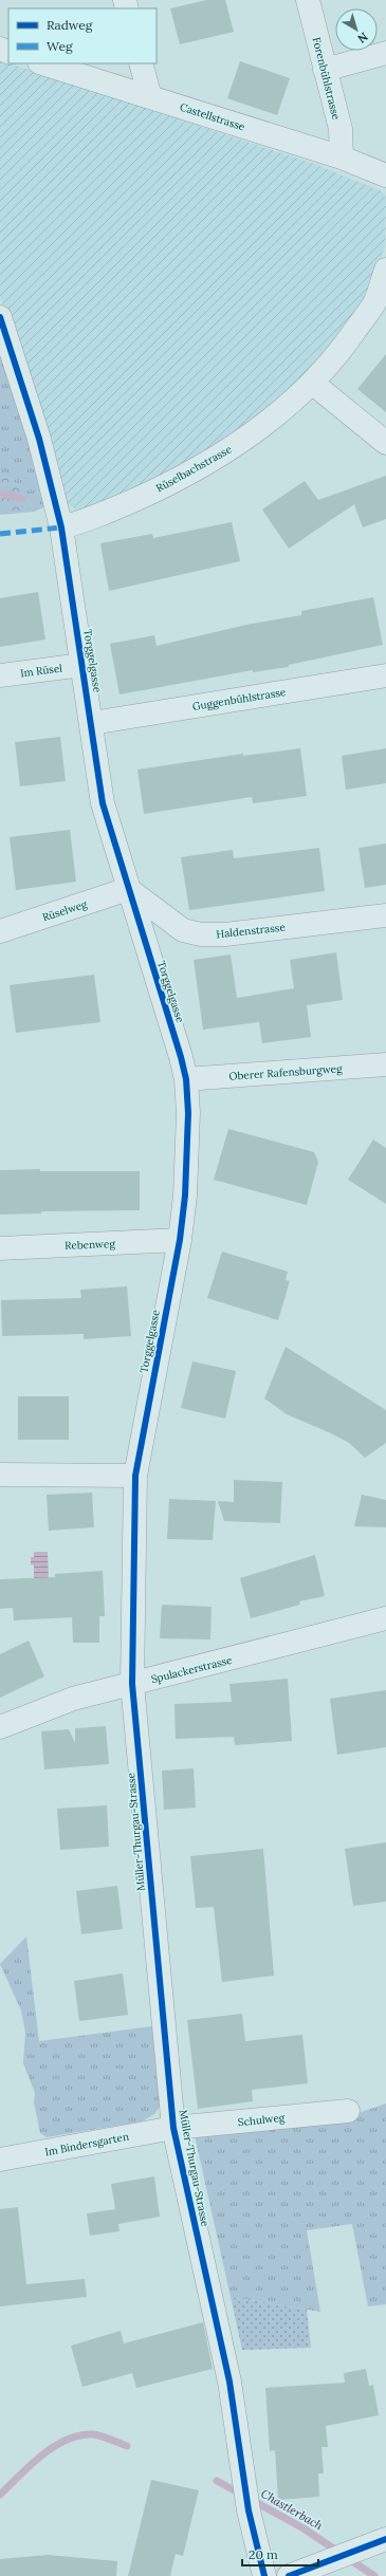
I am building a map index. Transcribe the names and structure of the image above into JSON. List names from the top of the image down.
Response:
{
  "streets": {
    "street": [
      "Forenbühlstrasse",
      "Castellstrasse",
      "Rüselbachstrasse",
      "Torggelgasse",
      "Im Rüsel",
      "Guggenbühlstrasse",
      "Rüselweg",
      "Haldenstrasse",
      "Oberer Rafensburgweg",
      "Rebenweg",
      "Spulackerstrasse",
      "Müller-Thurgau-Strasse",
      "Schulweg",
      "Im Bindersgarten"
    ]
  },
  "crossings": [
    ["Forenbühlstrasse", "Castellstrasse"],
    ["Rüselbachstrasse", "Torggelgasse"],
    ["Torggelgasse", "Im Rüsel"],
    ["Torggelgasse", "Guggenbühlstrasse"],
    ["Torggelgasse", "Rüselweg"],
    ["Torggelgasse", "Haldenstrasse"],
    ["Torggelgasse", "Oberer Rafensburgweg"],
    ["Torggelgasse", "Rebenweg"],
    ["Torggelgasse", "Spulackerstrasse"],
    ["Torggelgasse", "Müller-Thurgau-Strasse"],
    ["Rüselweg", "Haldenstrasse"],
    ["Spulackerstrasse", "Müller-Thurgau-Strasse"],
    ["Müller-Thurgau-Strasse", "Schulweg"],
    ["Müller-Thurgau-Strasse", "Im Bindersgarten"],
    ["Schulweg", "Im Bindersgarten"]
  ],
  "water": ["Chastlerbach"],
  "legend": ["Radweg", "Weg"],
  "scale_bar": "20 m",
  "north": "bottom right"
}
